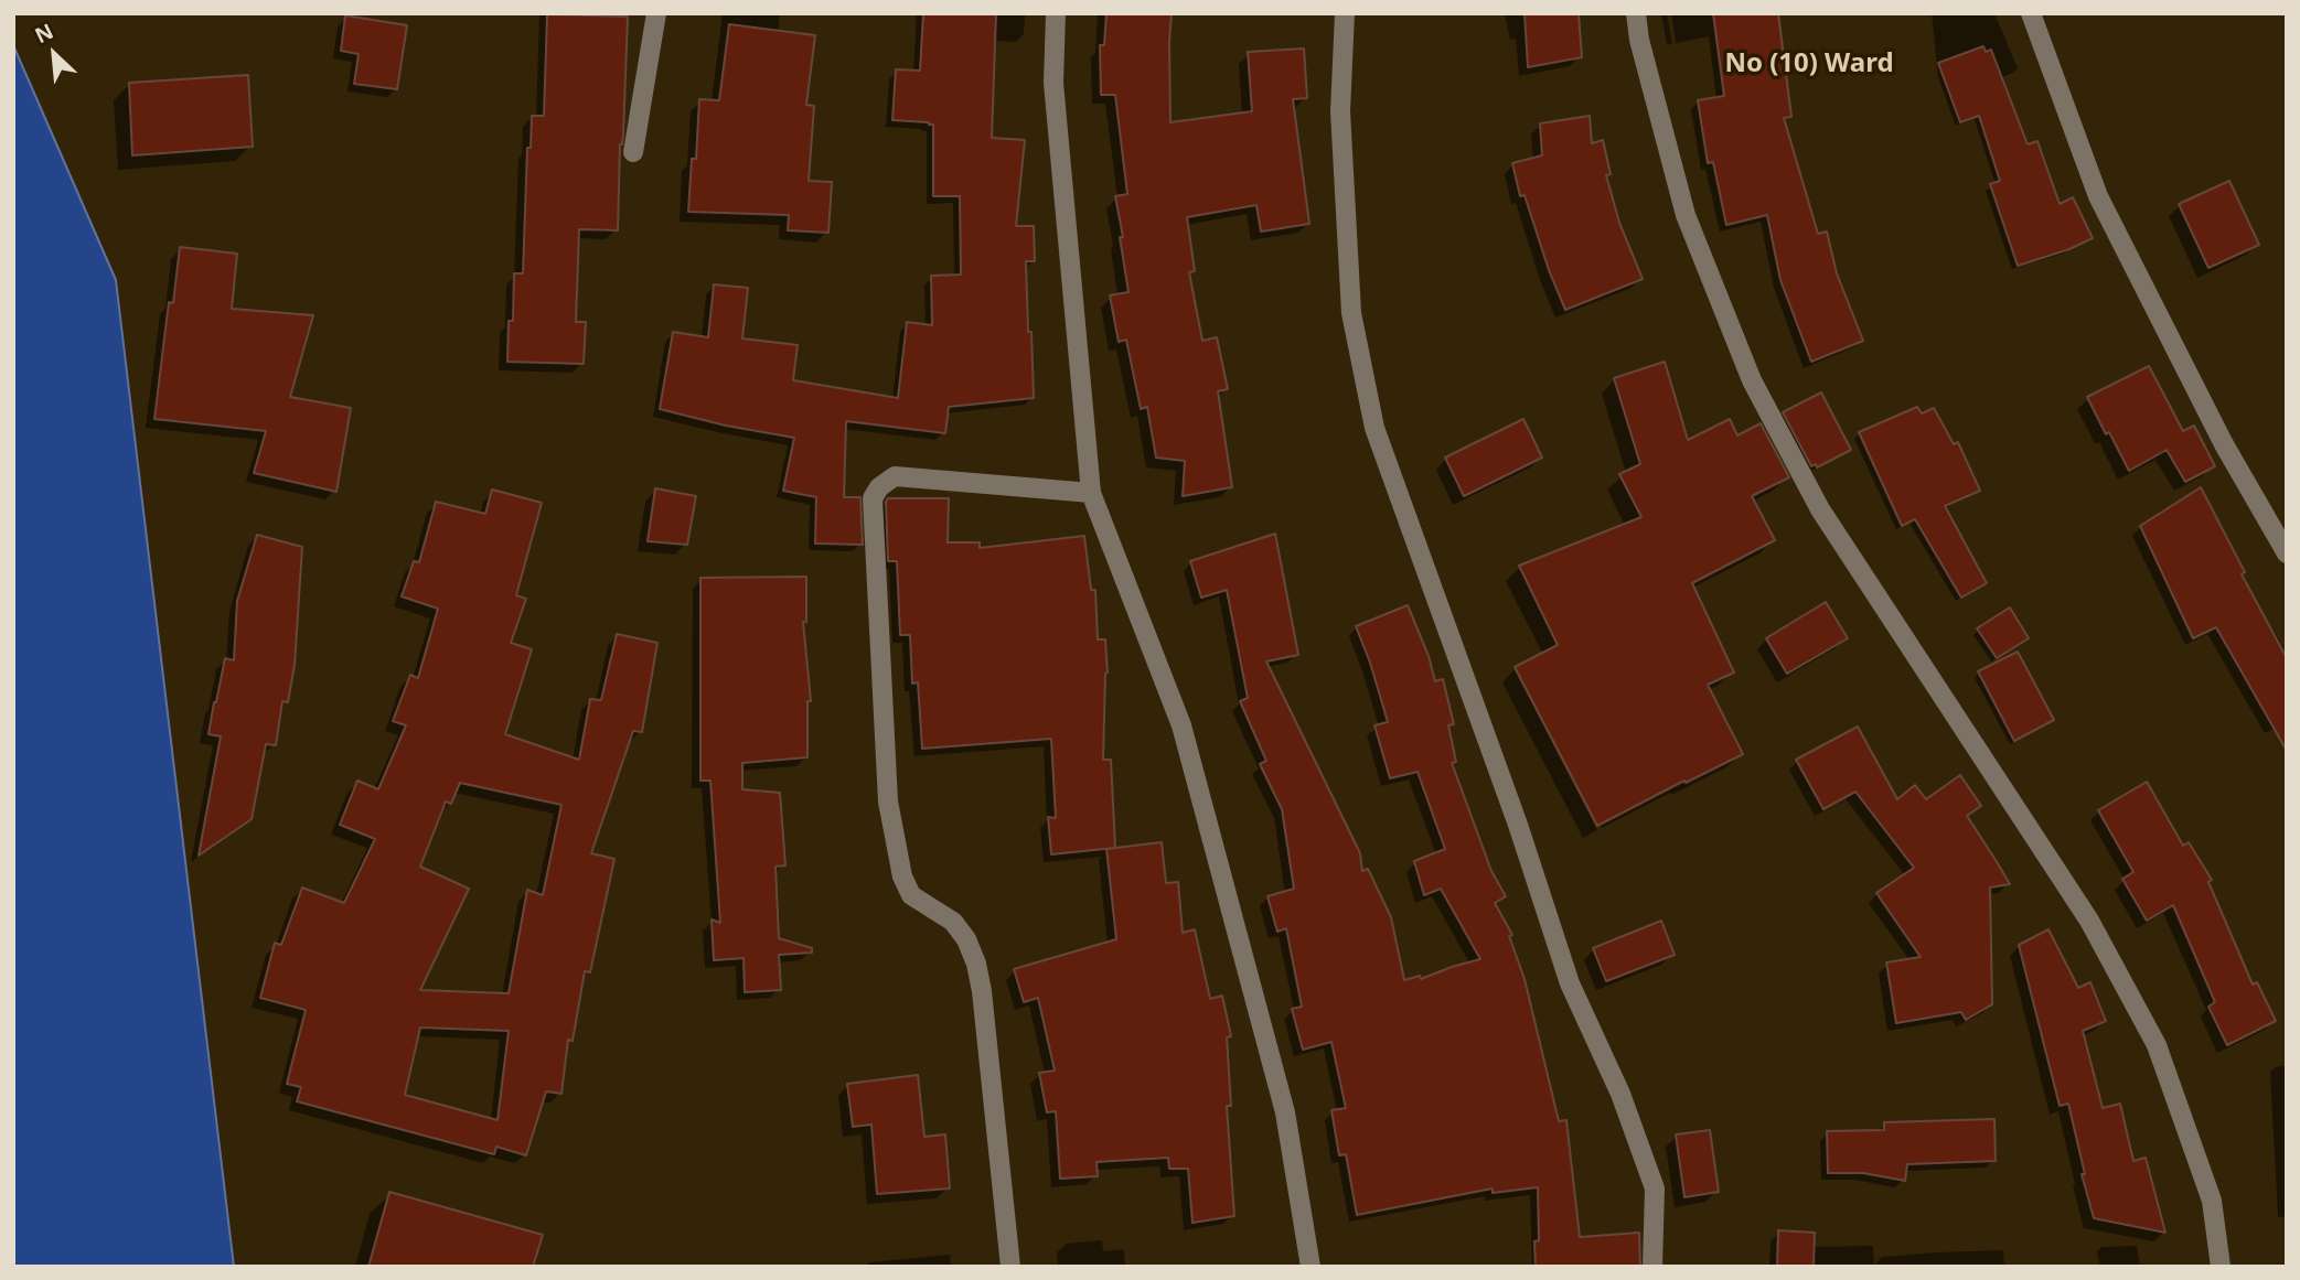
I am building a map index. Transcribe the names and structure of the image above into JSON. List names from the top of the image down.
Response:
{
  "districts": ["No (10) Ward"],
  "north": "top left"
}
